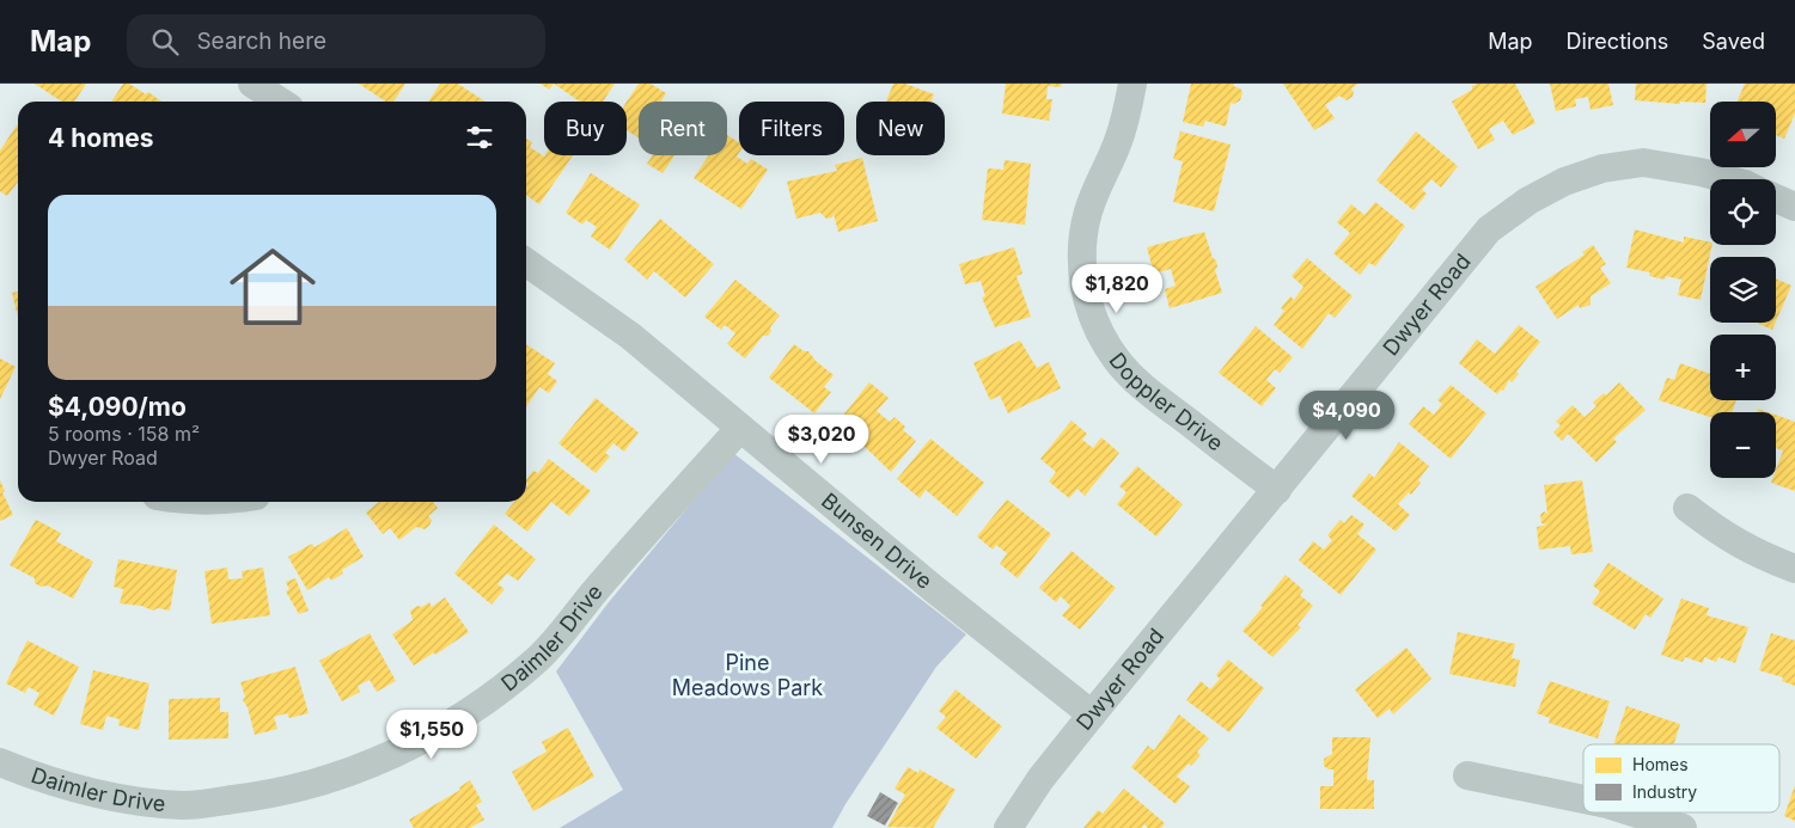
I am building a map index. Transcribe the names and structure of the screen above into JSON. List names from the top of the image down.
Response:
{
  "streets": {
    "street": [
      "Dwyer Road",
      "Doppler Drive",
      "Bunsen Drive",
      "Daimler Drive"
    ]
  },
  "crossings": [
    ["Dwyer Road", "Doppler Drive"],
    ["Dwyer Road", "Bunsen Drive"],
    ["Bunsen Drive", "Daimler Drive"]
  ],
  "parks": ["Pine Meadows Park"],
  "legend": ["Homes", "Industry"],
  "north": "left",
  "page": {
    "header": "Map",
    "search": "Search here",
    "nav": ["Map", "Directions", "Saved"],
    "map_buttons": ["+", "−"],
    "chip": [
      "Buy",
      "Rent",
      "Filters",
      "New"
    ],
    "heading": "4 homes",
    "list": [
      {
        "name": "$4,090/mo",
        "note": "5 rooms · 158 m² · Dwyer Road"
      }
    ],
    "price": [
      "$1,820",
      "$4,090",
      "$3,020",
      "$1,550"
    ]
  }
}
